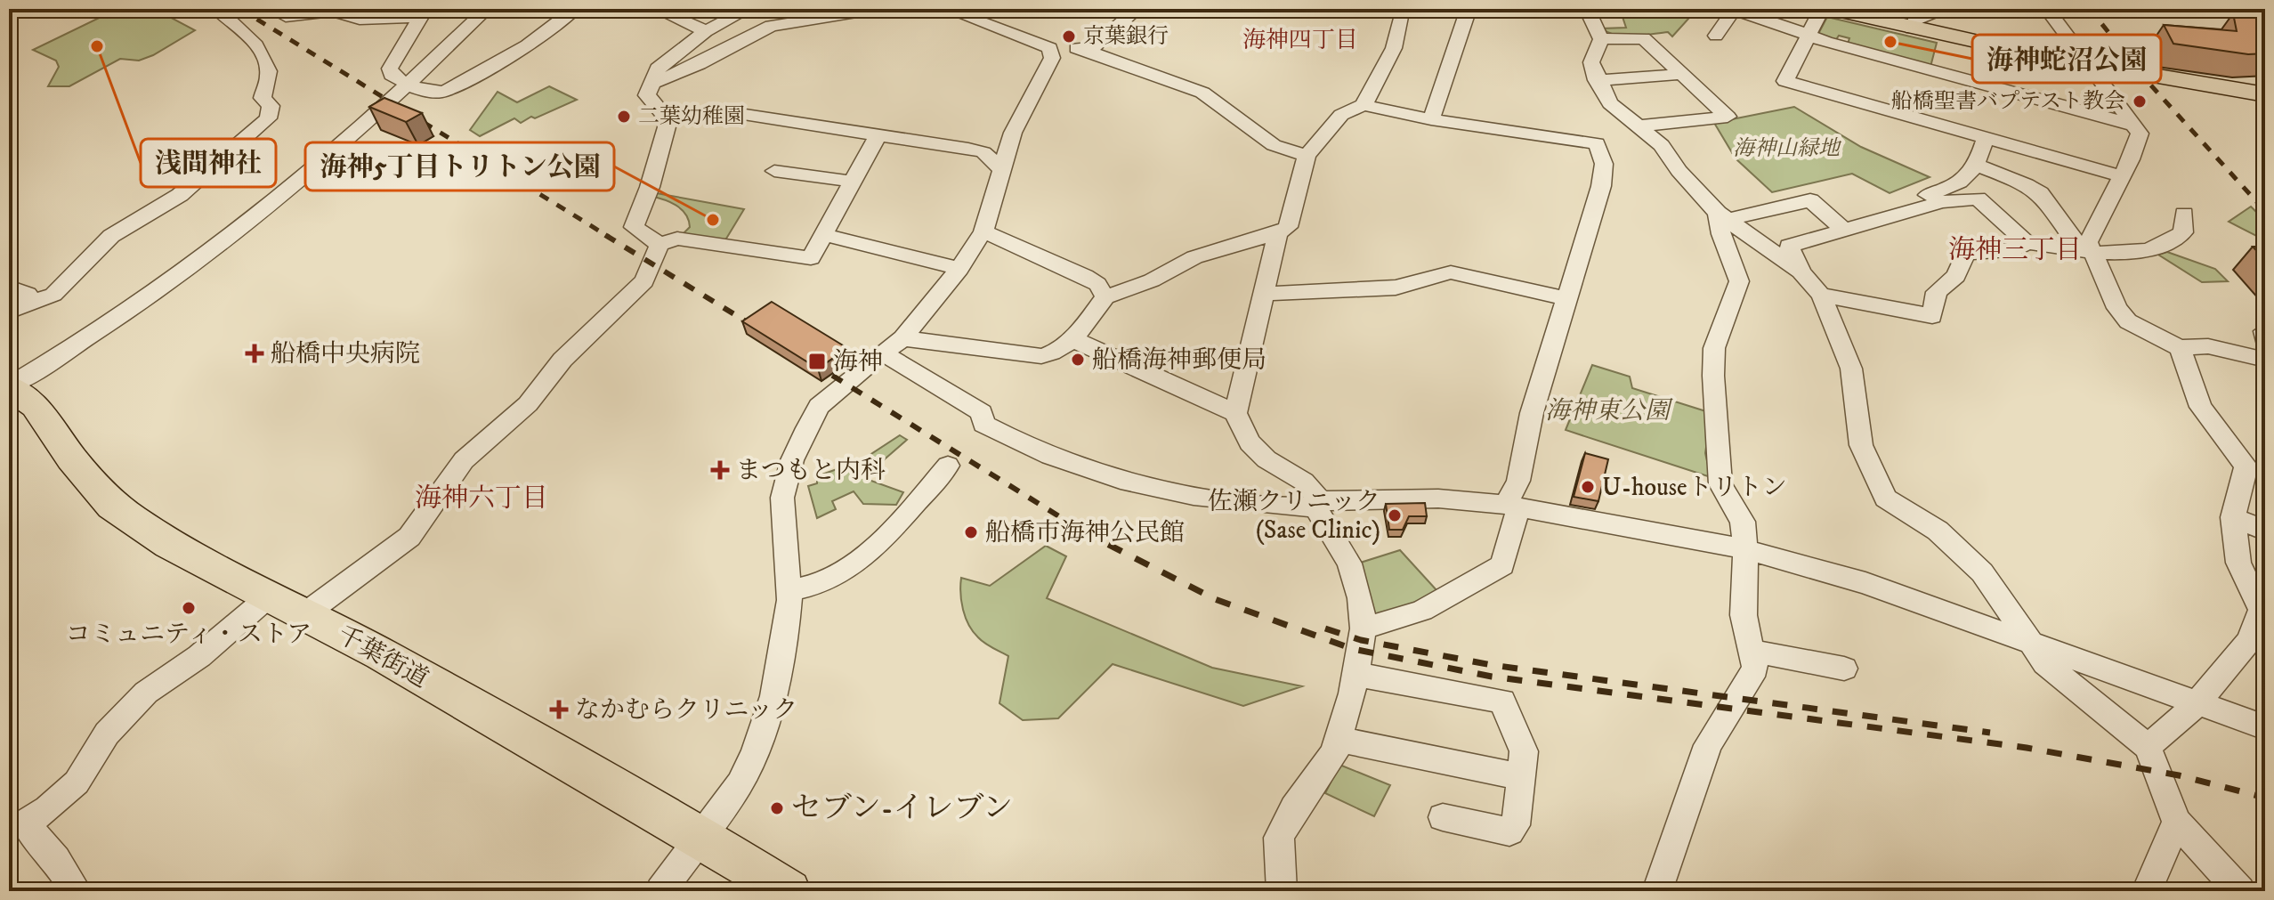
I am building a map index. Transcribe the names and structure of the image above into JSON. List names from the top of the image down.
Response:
{
  "streets": {
    "highway": ["千葉街道"]
  },
  "districts": ["海神四丁目", "海神三丁目", "海神六丁目"],
  "parks": ["海神山緑地", "海神東公園"],
  "places": {
    "other": [
      "京葉銀行",
      "海神蛇沼公園",
      "浅間神社",
      "船橋聖書バプテスト教会",
      "二葉幼稚園",
      "海神5丁目トリトン公園",
      "船橋海神郵便局",
      "U-houseトリトン",
      "佐瀬クリニック (Sase Clinic)",
      "船橋市海神公民館",
      "コミュニティ・ストア",
      "セブン-イレブン"
    ],
    "health": ["船橋中央病院", "まつもと内科", "なかむらクリニック"],
    "transit": ["海神"]
  }
}
